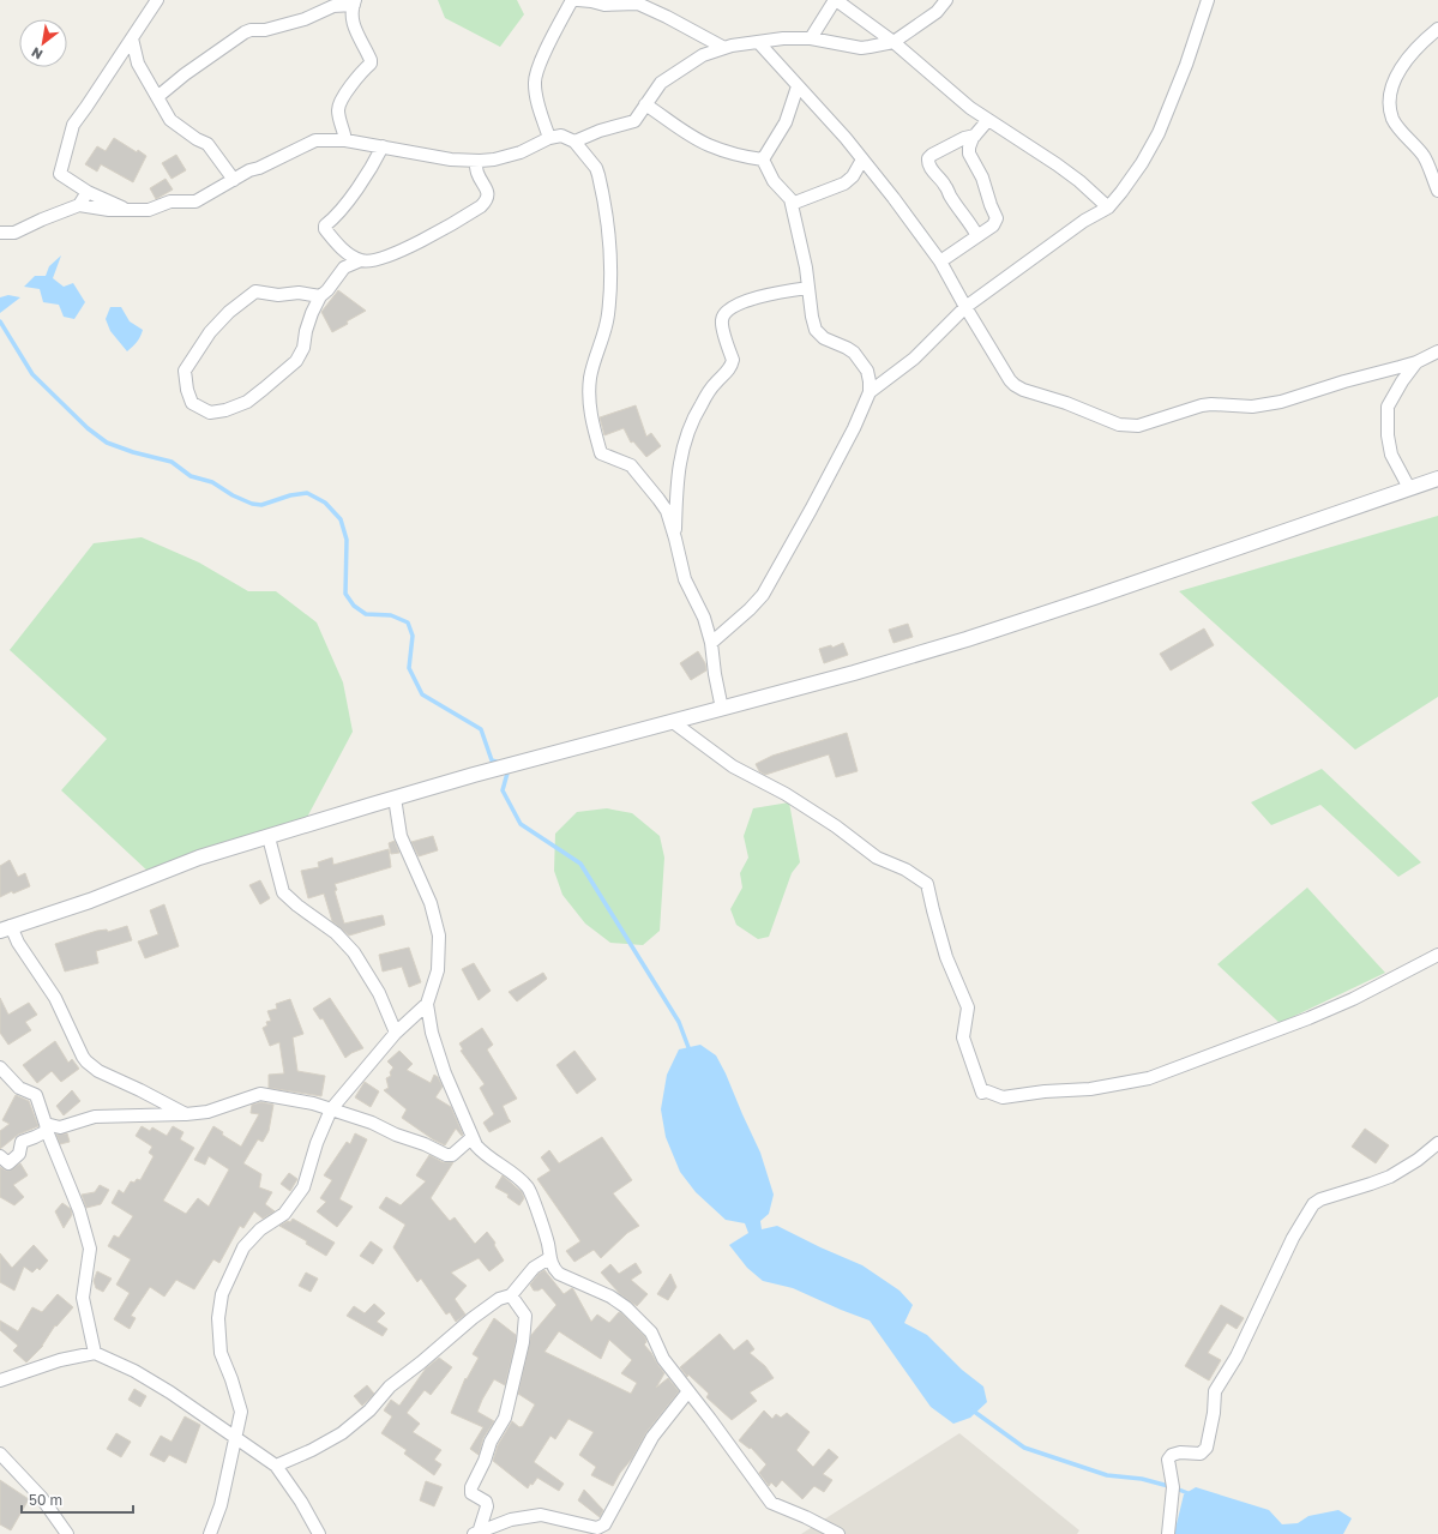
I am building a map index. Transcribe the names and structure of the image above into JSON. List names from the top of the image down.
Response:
{
  "scale_bar": "50 m",
  "north": "bottom left"
}
